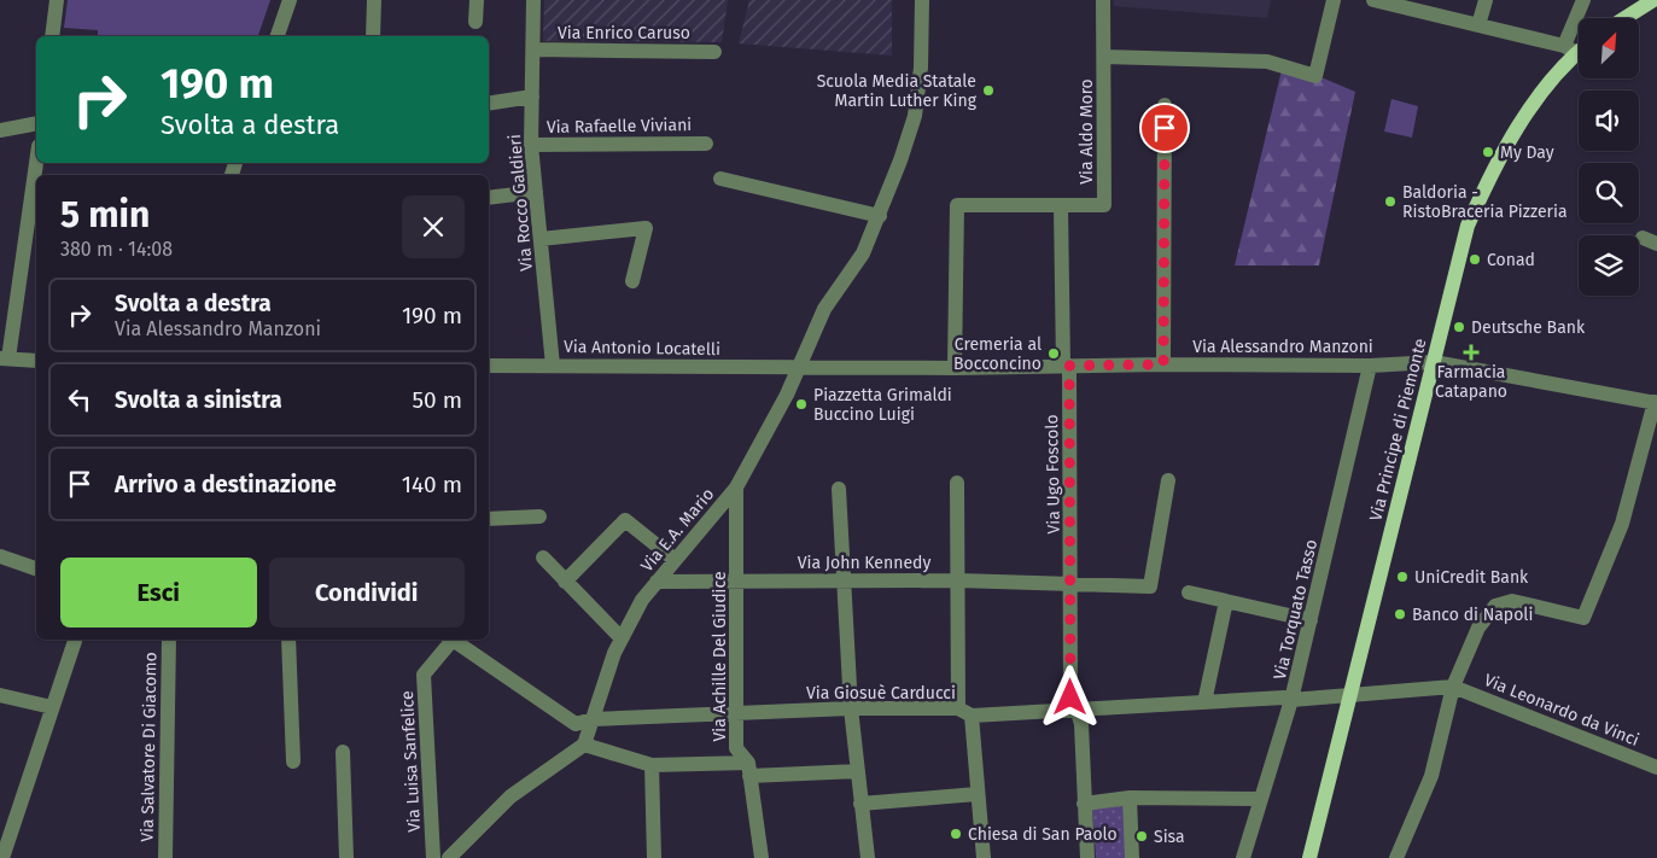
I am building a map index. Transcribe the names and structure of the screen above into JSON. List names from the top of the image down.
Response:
{
  "streets": {
    "main road": ["Via Principe di Piemonte"],
    "street": [
      "Via Enrico Caruso",
      "Via Rafaelle Viviani",
      "Via Aldo Moro",
      "Via Rocco Galdieri",
      "Via Alessandro Manzoni",
      "Via Antonio Locatelli",
      "Via Ugo Foscolo",
      "Via E.A. Mario",
      "Via John Kennedy",
      "Via Torquato Tasso",
      "Via Achille Del Giudice",
      "Via Giosuè Carducci",
      "Via Leonardo da Vinci",
      "Via Salvatore Di Giacomo",
      "Via Luisa Sanfelice"
    ]
  },
  "crossings": [
    ["Via Enrico Caruso", "Via Rocco Galdieri"],
    ["Via Rafaelle Viviani", "Via Rocco Galdieri"],
    ["Via Rocco Galdieri", "Via Antonio Locatelli"],
    ["Via Alessandro Manzoni", "Via Antonio Locatelli"],
    ["Via Alessandro Manzoni", "Via Principe di Piemonte"],
    ["Via Alessandro Manzoni", "Via Ugo Foscolo"],
    ["Via Alessandro Manzoni", "Via E.A. Mario"],
    ["Via Alessandro Manzoni", "Via Torquato Tasso"],
    ["Via Antonio Locatelli", "Via E.A. Mario"],
    ["Via Principe di Piemonte", "Via Giosuè Carducci"],
    ["Via Ugo Foscolo", "Via John Kennedy"],
    ["Via Ugo Foscolo", "Via Giosuè Carducci"],
    ["Via E.A. Mario", "Via John Kennedy"],
    ["Via E.A. Mario", "Via Achille Del Giudice"],
    ["Via E.A. Mario", "Via Giosuè Carducci"],
    ["Via John Kennedy", "Via Achille Del Giudice"],
    ["Via Torquato Tasso", "Via Giosuè Carducci"],
    ["Via Achille Del Giudice", "Via Giosuè Carducci"],
    ["Via Giosuè Carducci", "Via Leonardo da Vinci"]
  ],
  "places": {
    "other": [
      "Scuola Media Statale Martin Luther King",
      "My Day",
      "Baldoria - RistoBraceria Pizzeria",
      "Conad",
      "Deutsche Bank",
      "Cremeria al Bocconcino",
      "Piazzetta Grimaldi Buccino Luigi",
      "UniCredit Bank",
      "Banco di Napoli",
      "Chiesa di San Paolo",
      "Sisa"
    ],
    "health": ["Farmacia Catapano"]
  },
  "north": "top right",
  "page": {
    "turn": ["190 m", "Svolta a destra"],
    "heading": ["5 min", "380 m · 14:08"],
    "list": [
      {
        "name": "Svolta a destra",
        "note": "Via Alessandro Manzoni",
        "value": "190 m"
      },
      {
        "name": "Svolta a sinistra",
        "value": "50 m"
      },
      {
        "name": "Arrivo a destinazione",
        "value": "140 m"
      }
    ],
    "buttons": ["Esci", "Condividi"]
  }
}
